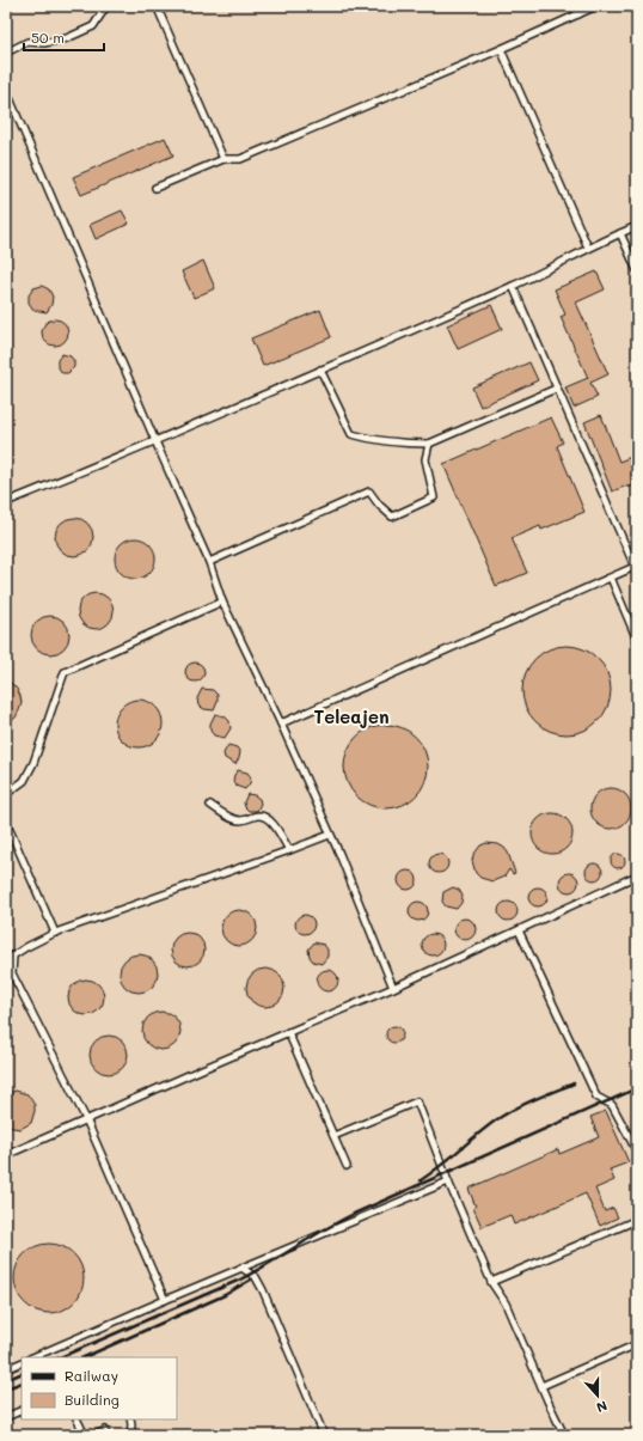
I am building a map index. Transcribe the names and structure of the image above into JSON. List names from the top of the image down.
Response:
{
  "districts": ["Teleajen"],
  "legend": ["Railway", "Building"],
  "scale_bar": "50 m",
  "north": "bottom"
}
